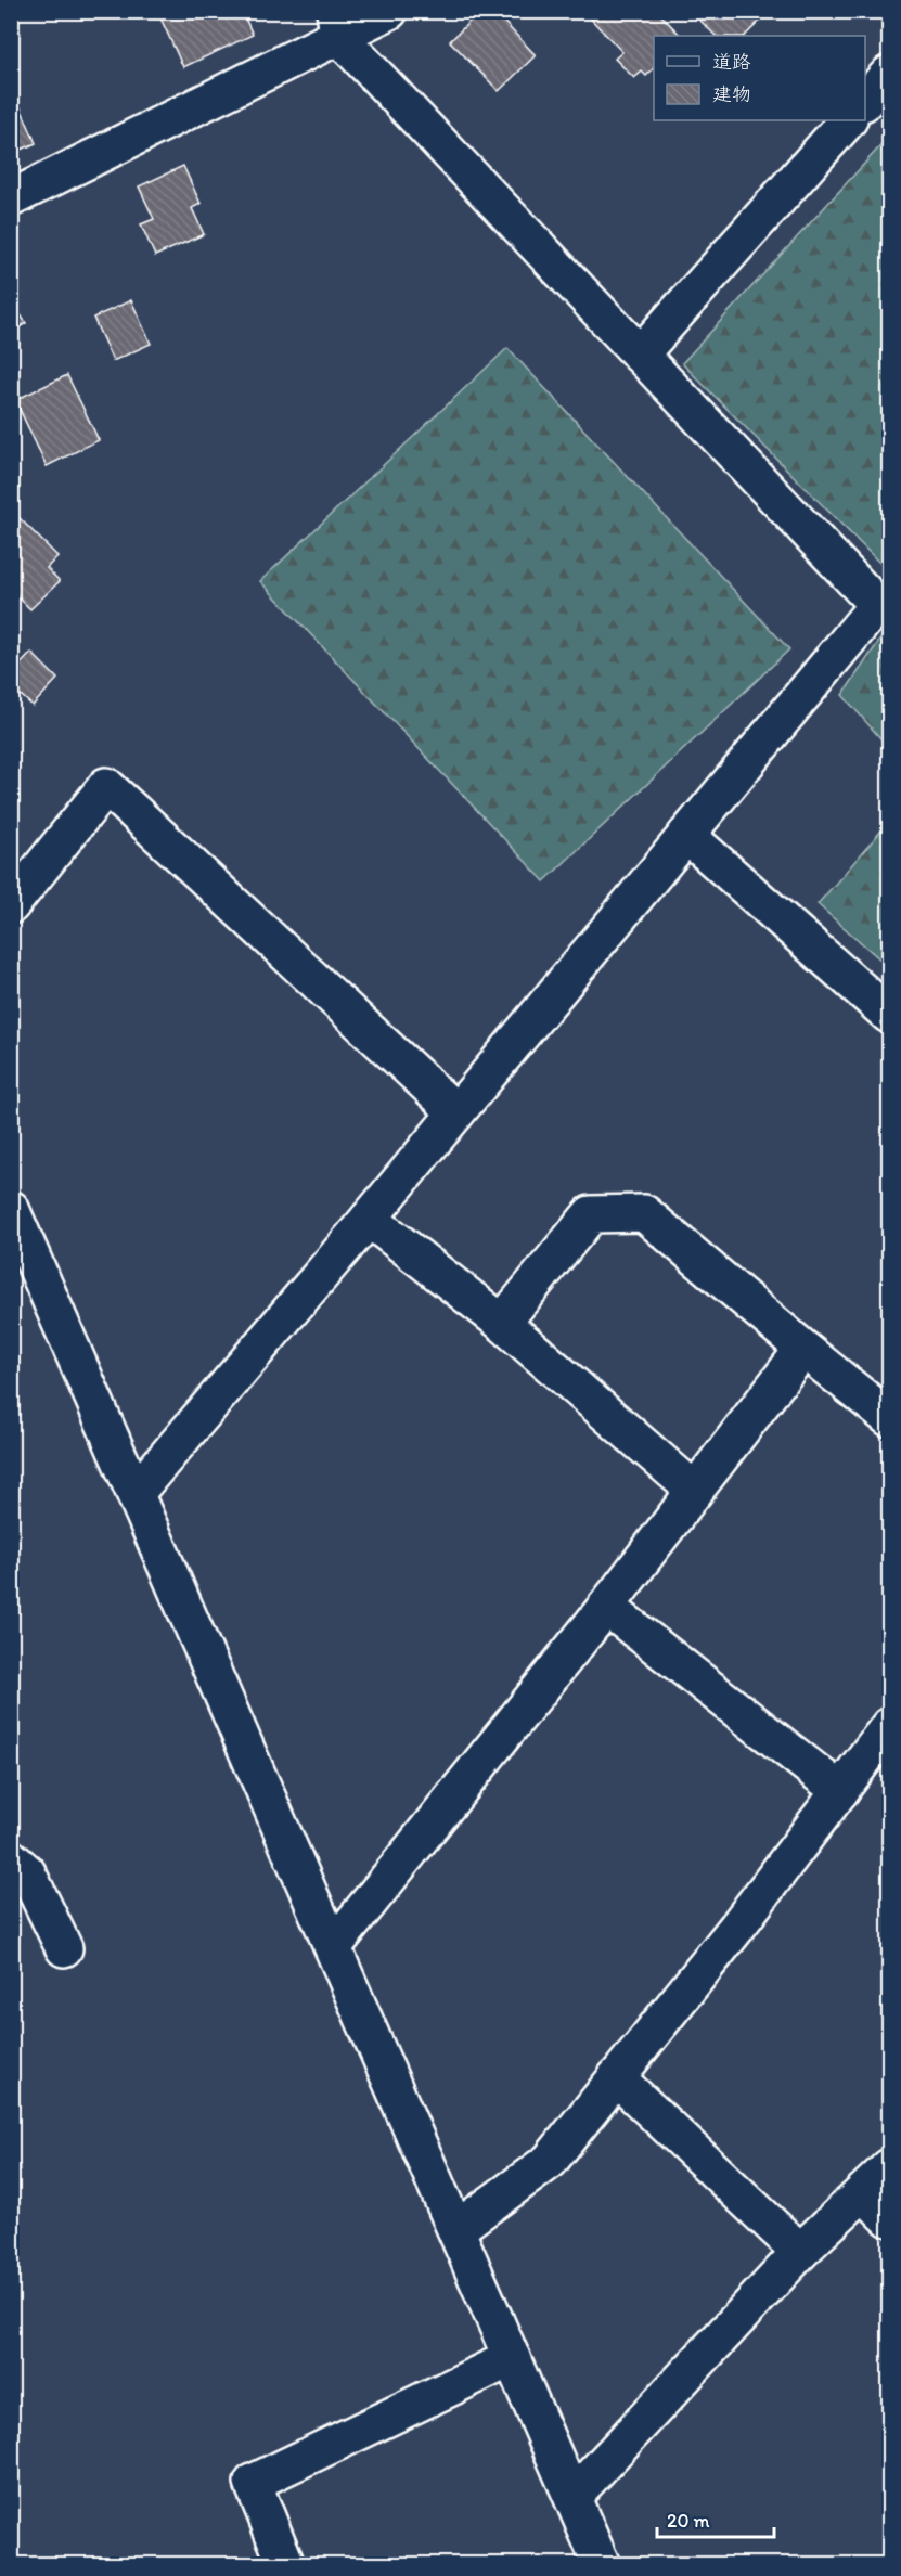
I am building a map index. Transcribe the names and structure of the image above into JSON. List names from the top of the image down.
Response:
{
  "legend": ["道路", "建物"],
  "scale_bar": "20 m"
}
